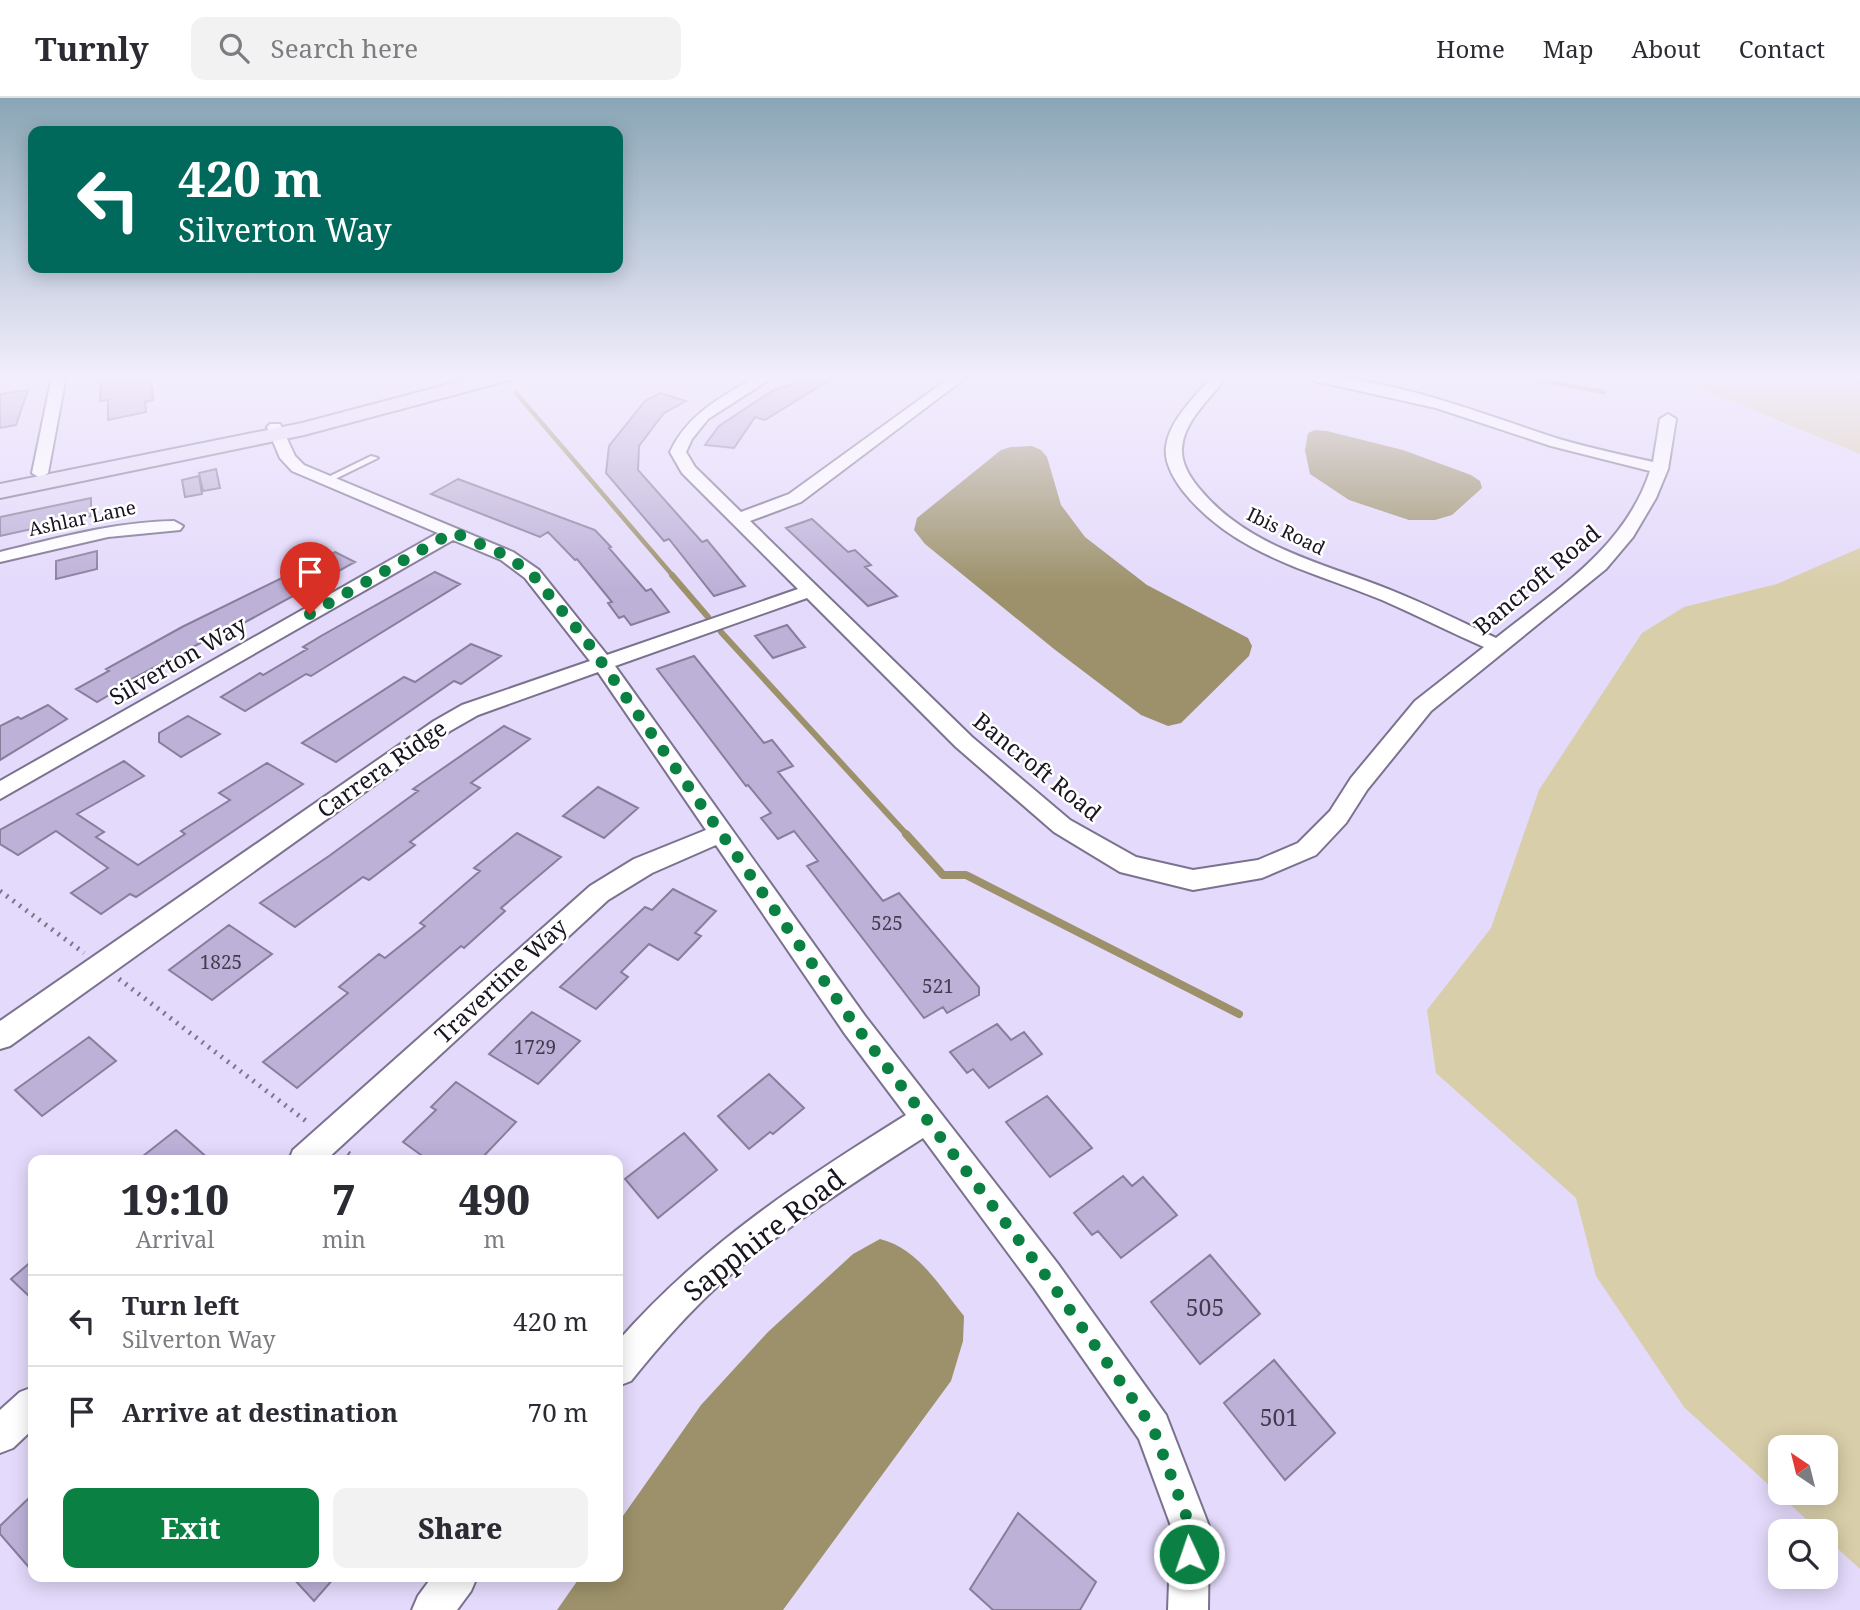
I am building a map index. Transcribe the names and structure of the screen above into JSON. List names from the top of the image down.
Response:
{
  "streets": {
    "street": [
      "Ashlar Lane",
      "Ibis Road",
      "Bancroft Road",
      "Silverton Way",
      "Carrera Ridge",
      "Travertine Way",
      "Sapphire Road"
    ]
  },
  "crossings": [
    ["Ibis Road", "Bancroft Road"],
    ["Bancroft Road", "Carrera Ridge"]
  ],
  "house_numbers": [
    "525",
    "1825",
    "521",
    "1729",
    "505",
    "501"
  ],
  "north": "top left",
  "page": {
    "header": "Turnly",
    "search": "Search here",
    "nav": [
      "Home",
      "Map",
      "About",
      "Contact"
    ],
    "turn": ["420 m", "Silverton Way"],
    "eta": [
      "19:10",
      "Arrival",
      "7",
      "min",
      "490",
      "m"
    ],
    "list": [
      {
        "name": "Turn left",
        "note": "Silverton Way",
        "value": "420 m"
      },
      {
        "name": "Arrive at destination",
        "value": "70 m"
      }
    ],
    "buttons": ["Exit", "Share"]
  }
}
